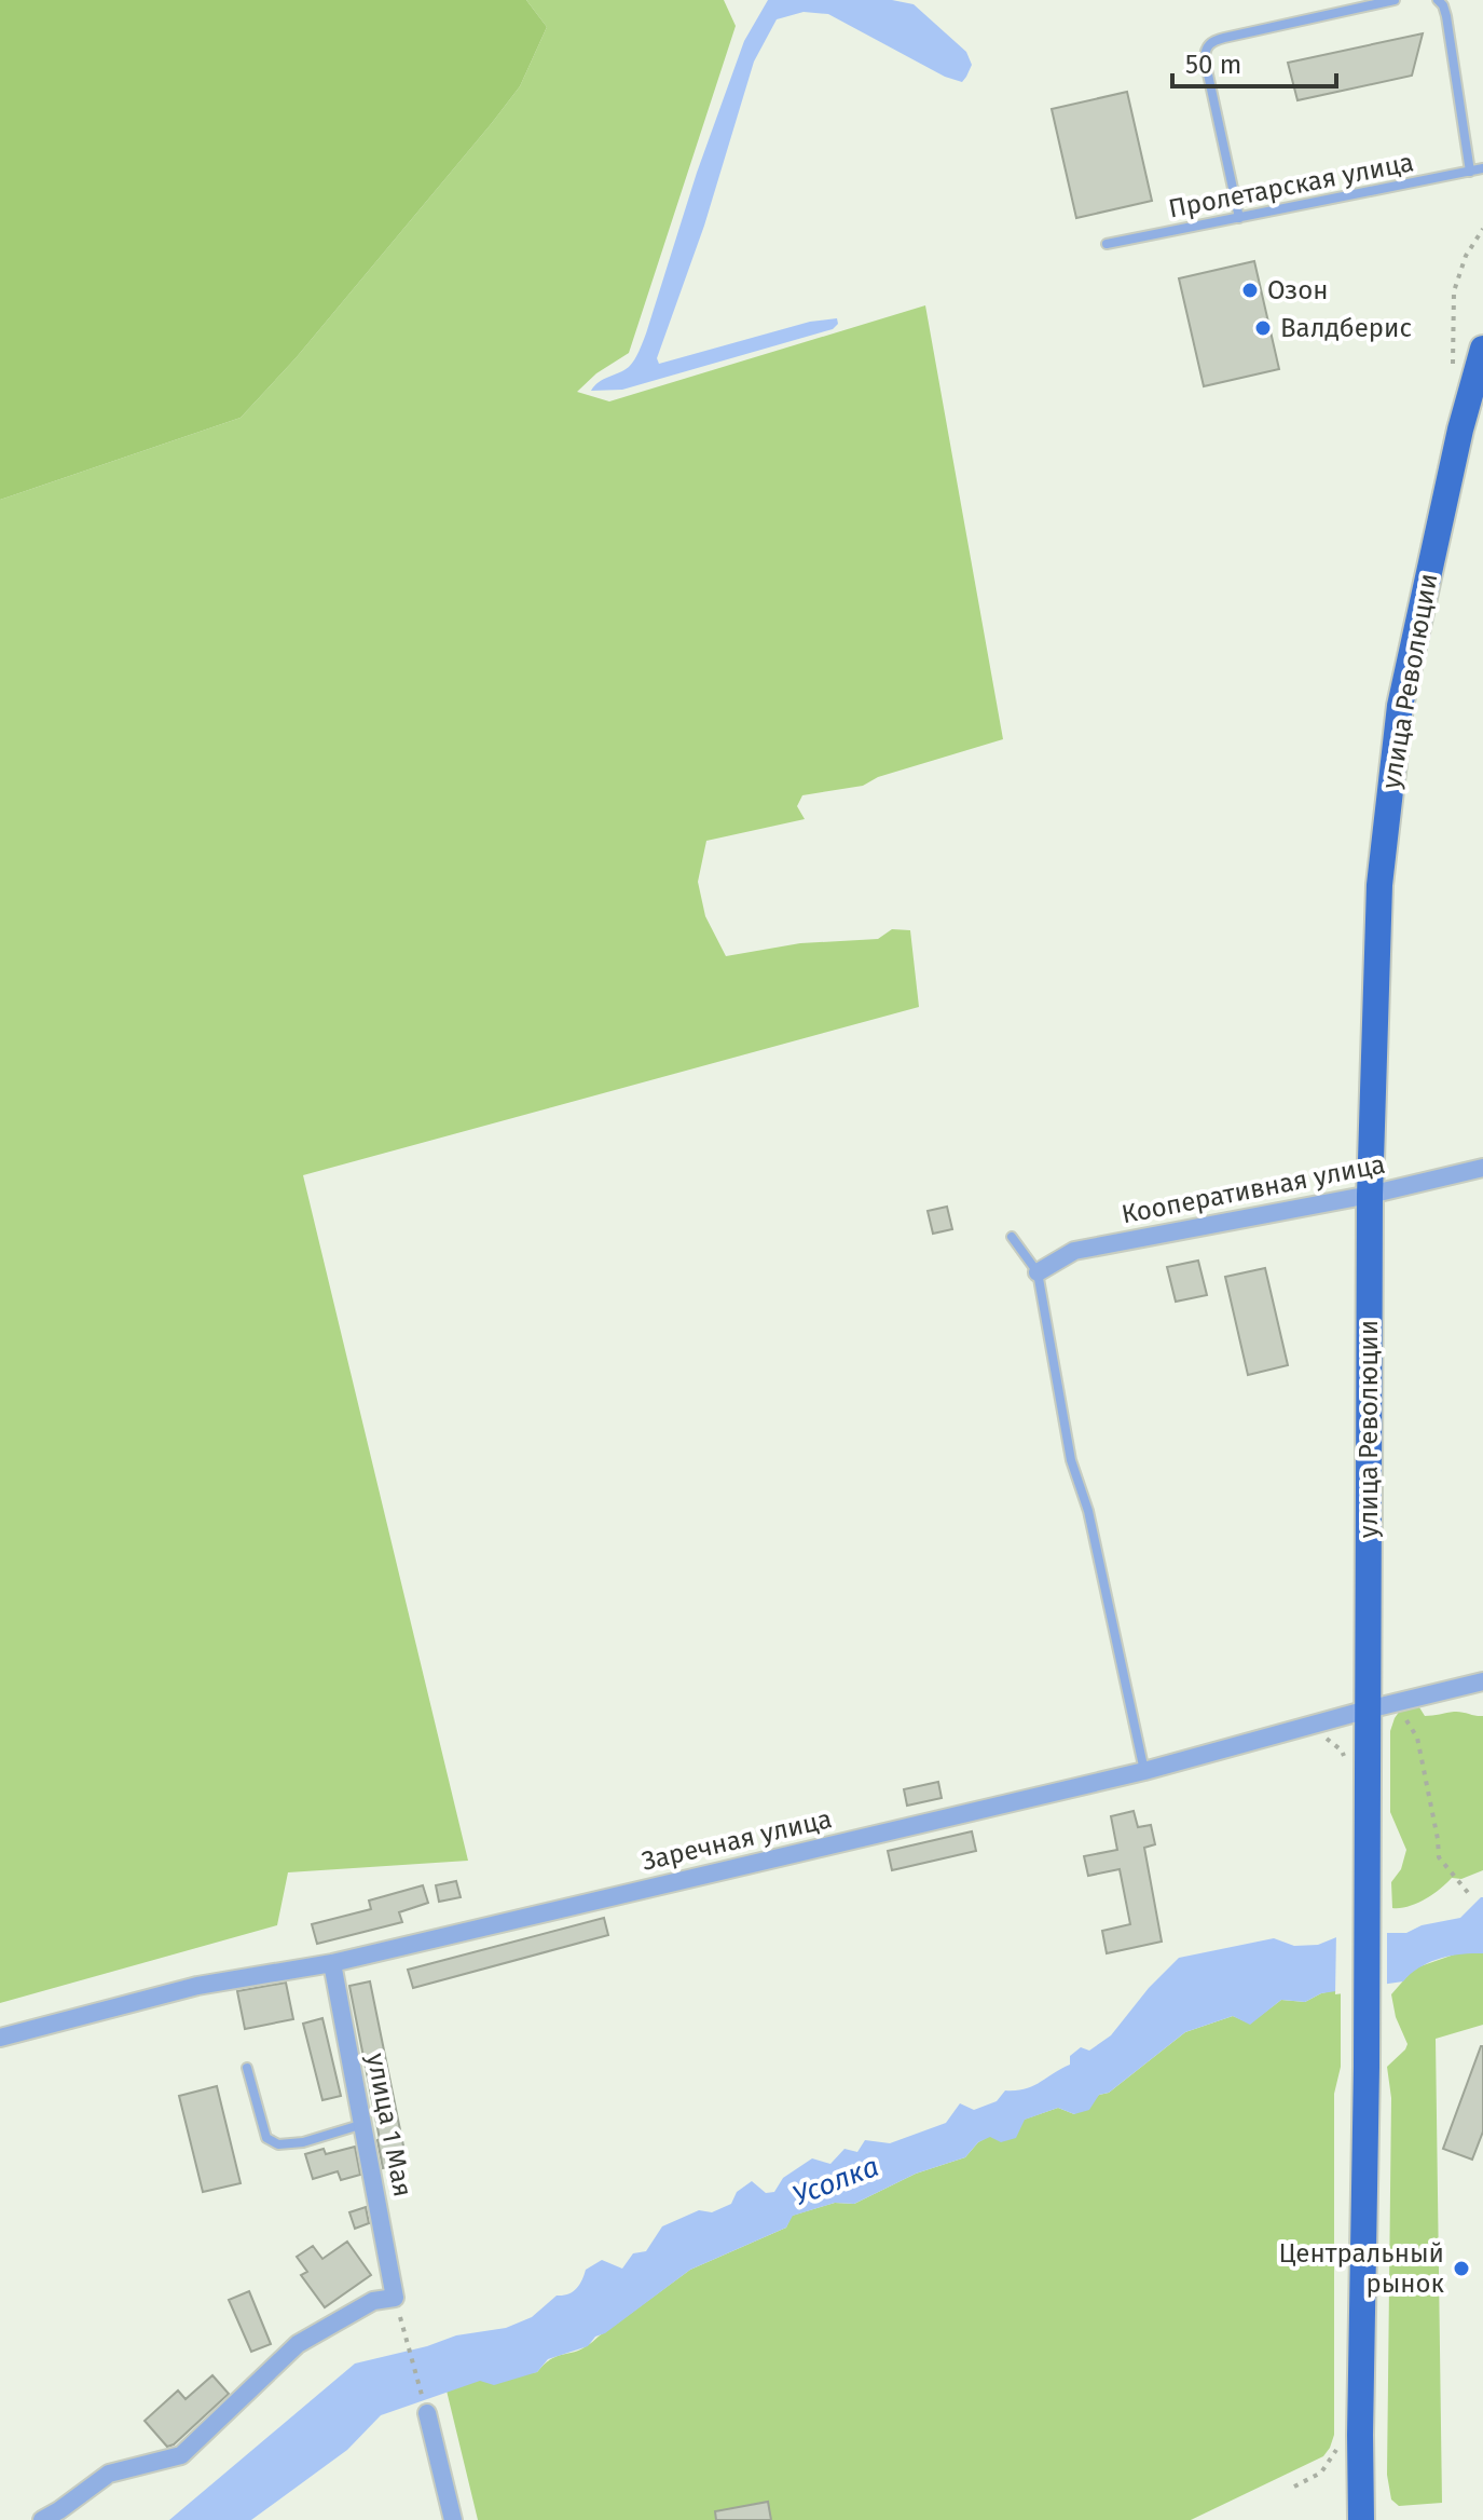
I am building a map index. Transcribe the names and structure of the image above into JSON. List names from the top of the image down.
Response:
{
  "streets": {
    "main road": ["улица Революции"],
    "street": ["Кооперативная улица", "Заречная улица", "улица 1 Мая"],
    "lane": ["Пролетарская улица"]
  },
  "crossings": [
    ["улица Революции", "Кооперативная улица"],
    ["улица Революции", "Заречная улица"],
    ["Заречная улица", "улица 1 Мая"]
  ],
  "water": ["Усолка"],
  "places": ["Озон", "Валдберис", "Центральный рынок"],
  "scale_bar": "50 m"
}
